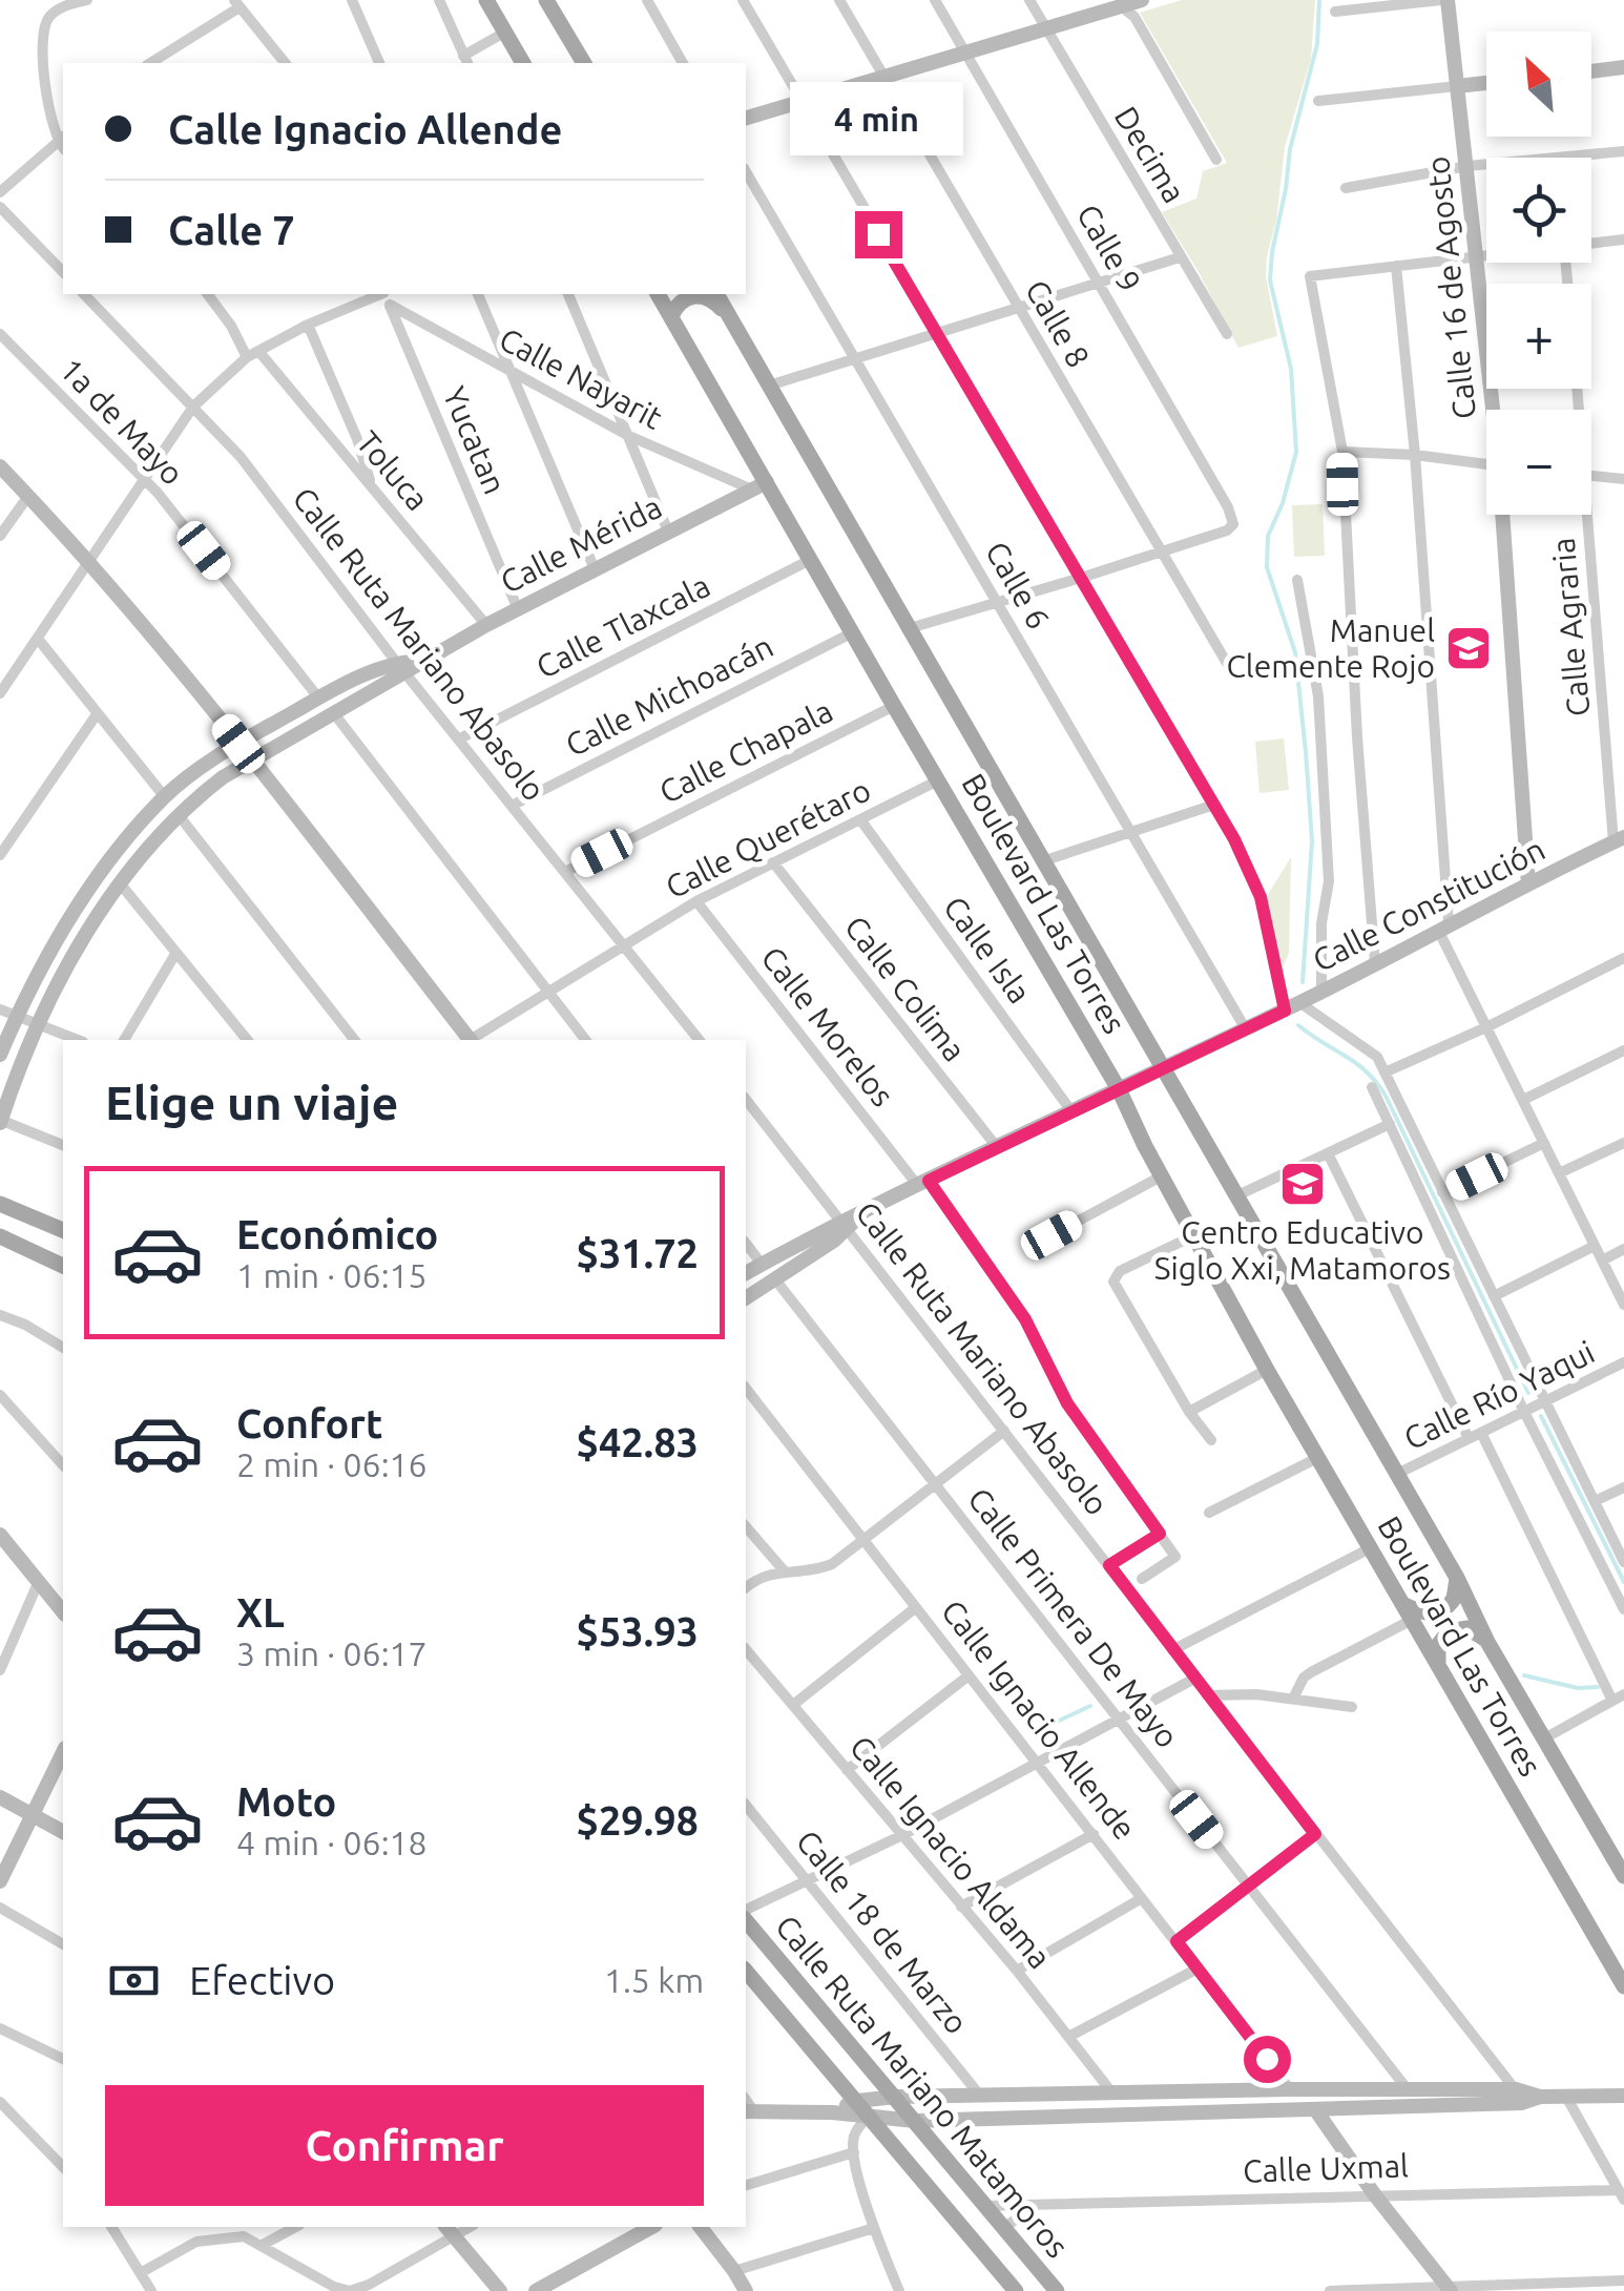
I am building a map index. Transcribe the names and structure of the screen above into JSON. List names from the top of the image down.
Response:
{
  "streets": {
    "main road": [
      "Calle 16 de Agosto",
      "Calle Mérida",
      "Boulevard Las Torres",
      "Calle Constitución",
      "Calle Ruta Mariano Matamoros"
    ],
    "street": [
      "Decima",
      "Calle 9",
      "Calle 8",
      "Calle Nayarit",
      "1a de Mayo",
      "Yucatan",
      "Toluca",
      "Calle 6",
      "Calle Tlaxcala",
      "Calle Agraria",
      "Calle Ruta Mariano Abasolo",
      "Calle Michoacán",
      "Calle Chapala",
      "Calle Querétaro",
      "Calle Isla",
      "Calle Colima",
      "Calle Morelos",
      "Calle Río Yaqui",
      "Calle Primera De Mayo",
      "Calle Ignacio Allende",
      "Calle Ignacio Aldama",
      "Calle 18 de Marzo",
      "Calle Uxmal"
    ]
  },
  "crossings": [
    ["Calle 9", "Calle 8"],
    ["Calle 16 de Agosto", "Calle Constitución"],
    ["Calle Nayarit", "Yucatan"],
    ["Calle Nayarit", "Calle Mérida"],
    ["Calle Nayarit", "Boulevard Las Torres"],
    ["Yucatan", "Calle Mérida"],
    ["Toluca", "Calle Mérida"],
    ["Calle Mérida", "Calle Ruta Mariano Abasolo"],
    ["Calle Mérida", "Boulevard Las Torres"],
    ["Calle 6", "Calle Constitución"],
    ["Calle Tlaxcala", "Calle Ruta Mariano Abasolo"],
    ["Calle Tlaxcala", "Boulevard Las Torres"],
    ["Calle Agraria", "Calle Constitución"],
    ["Calle Ruta Mariano Abasolo", "Calle Michoacán"],
    ["Calle Ruta Mariano Abasolo", "Calle Chapala"],
    ["Calle Ruta Mariano Abasolo", "Calle Querétaro"],
    ["Calle Ruta Mariano Abasolo", "Calle Constitución"],
    ["Calle Michoacán", "Boulevard Las Torres"],
    ["Calle Chapala", "Boulevard Las Torres"],
    ["Calle Querétaro", "Boulevard Las Torres"],
    ["Calle Querétaro", "Calle Isla"],
    ["Calle Querétaro", "Calle Colima"],
    ["Calle Querétaro", "Calle Morelos"],
    ["Boulevard Las Torres", "Calle Constitución"],
    ["Boulevard Las Torres", "Calle Río Yaqui"],
    ["Calle Constitución", "Calle Isla"],
    ["Calle Constitución", "Calle Colima"],
    ["Calle Constitución", "Calle Morelos"],
    ["Calle Constitución", "Calle Primera De Mayo"],
    ["Calle Ruta Mariano Matamoros", "Calle Uxmal"]
  ],
  "places": {
    "school or university": ["Manuel Clemente Rojo", "Centro Educativo Siglo Xxi, Matamoros"]
  },
  "north": "top left",
  "page": {
    "map_buttons": ["+", "−"],
    "banner": ["Calle Ignacio Allende", "Calle 7"],
    "bubble": "4 min",
    "heading": "Elige un viaje",
    "list": [
      {
        "name": "Económico",
        "note": "1 min · 06:15",
        "value": "$31.72"
      },
      {
        "name": "Confort",
        "note": "2 min · 06:16",
        "value": "$42.83"
      },
      {
        "name": "XL",
        "note": "3 min · 06:17",
        "value": "$53.93"
      },
      {
        "name": "Moto",
        "note": "4 min · 06:18",
        "value": "$29.98"
      }
    ],
    "pay": ["Efectivo", "1.5 km"],
    "buttons": "Confirmar"
  }
}
